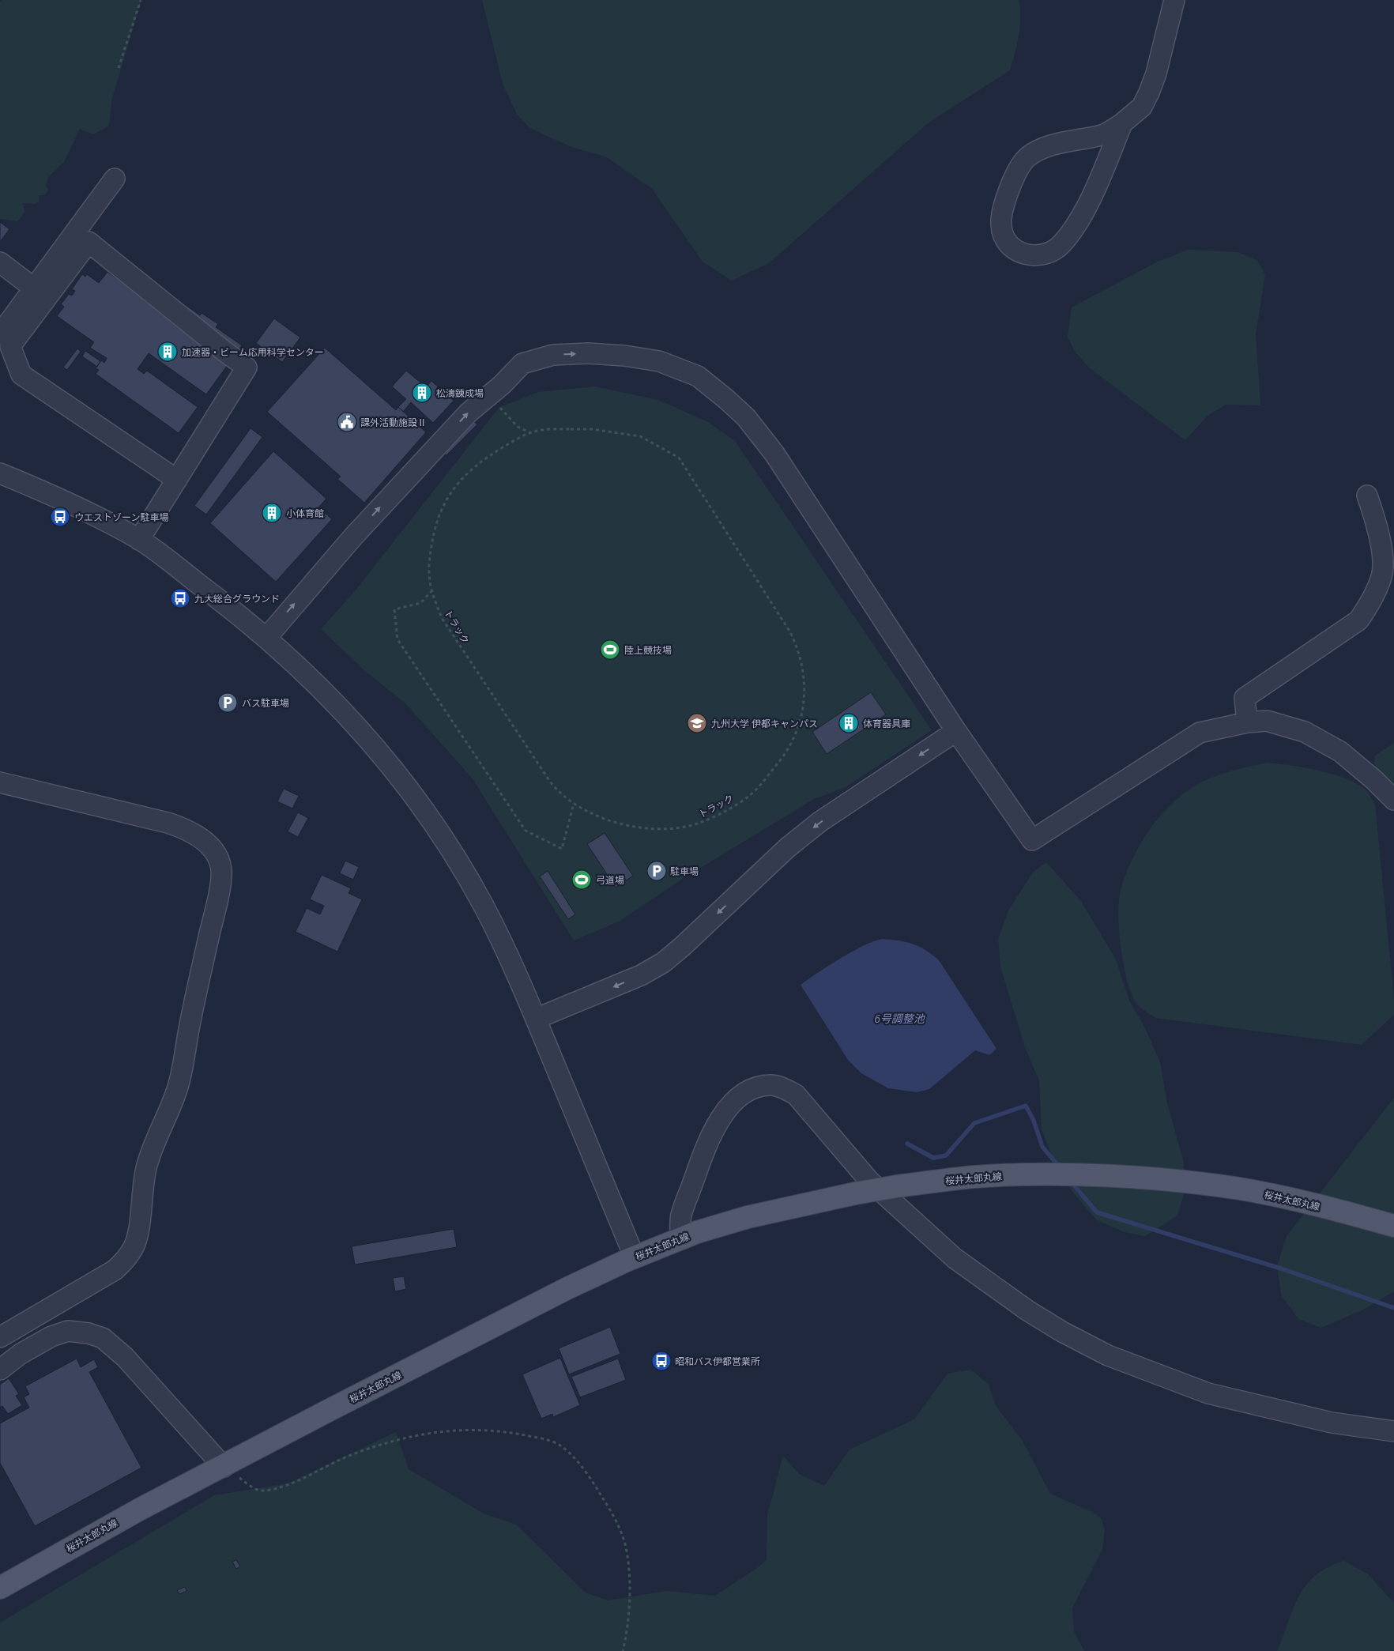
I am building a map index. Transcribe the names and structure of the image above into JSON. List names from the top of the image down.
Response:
{
  "streets": {
    "main road": ["桜井太郎丸線"],
    "path": ["トラック"]
  },
  "water": ["6号調整池"],
  "places": {
    "building": [
      "加速器・ビーム応用科学センター",
      "松濤錬成場",
      "小体育館",
      "体育器具庫"
    ],
    "public building": ["課外活動施設Ⅱ"],
    "bus stop": ["ウエストゾーン駐車場", "九大総合グラウンド", "昭和バス伊都営業所"],
    "sports": ["陸上競技場", "弓道場"],
    "parking": ["バス駐車場", "駐車場"],
    "school or university": ["九州大学 伊都キャンパス"]
  }
}
